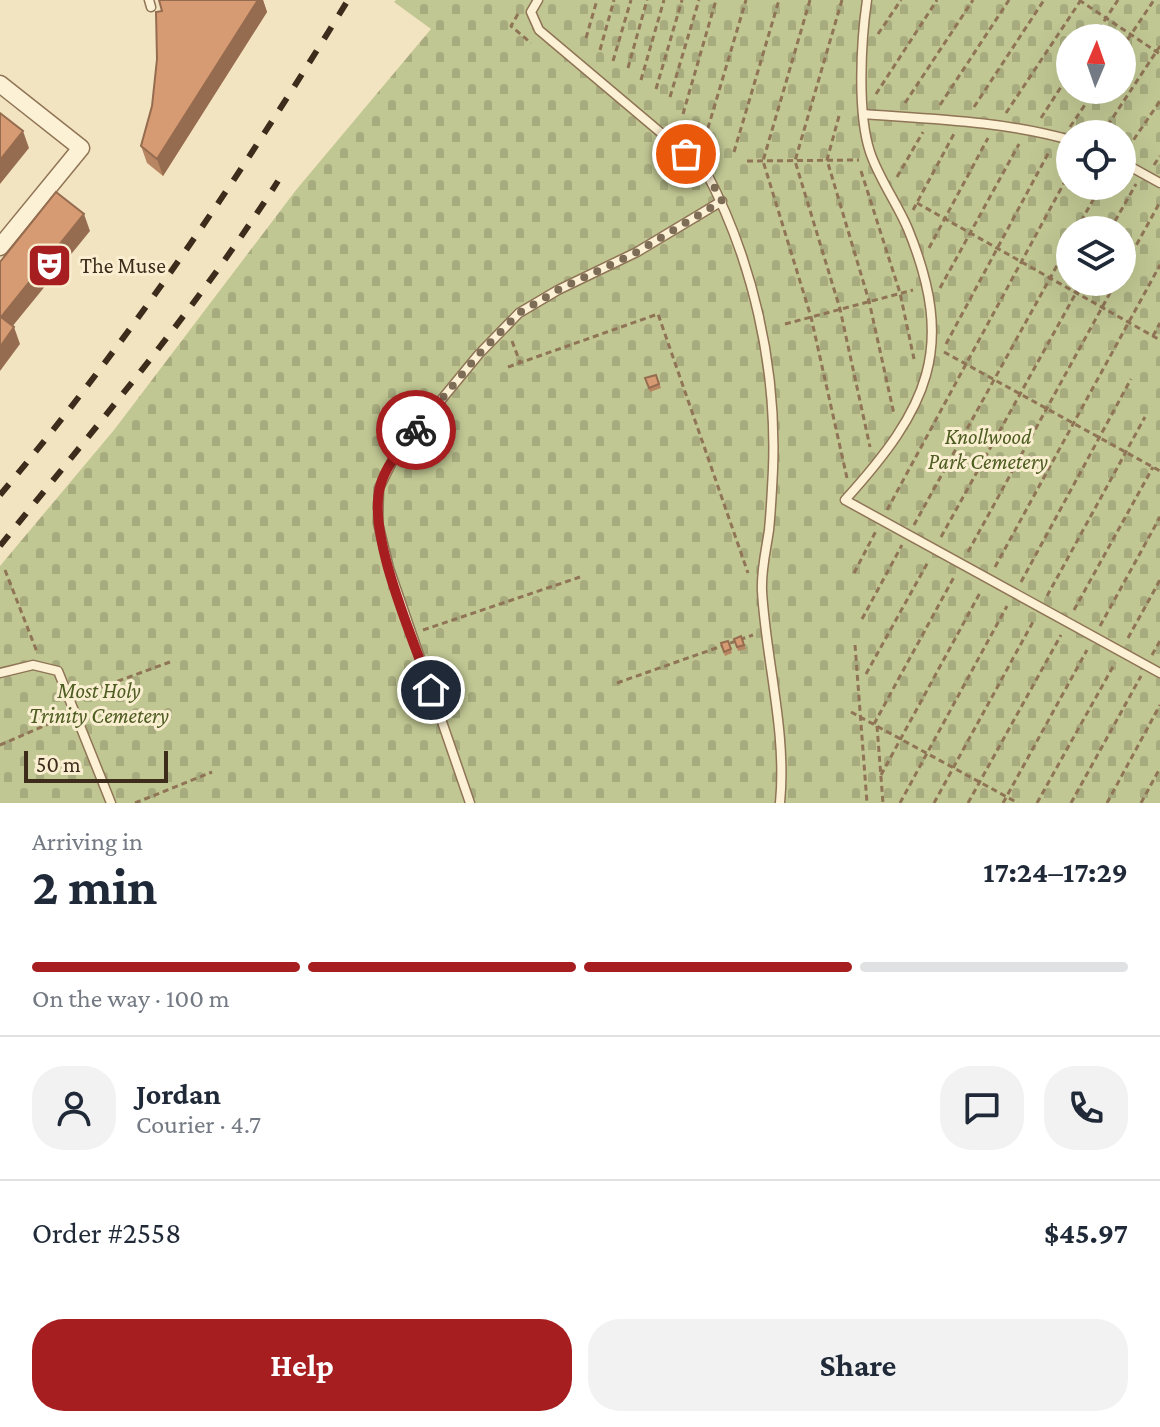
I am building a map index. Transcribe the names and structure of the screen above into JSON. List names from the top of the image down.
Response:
{
  "parks": ["Knollwood Park Cemetery", "Most Holy Trinity Cemetery"],
  "places": {
    "theatre": ["The Muse"]
  },
  "scale_bar": "50 m",
  "north": "top",
  "page": {
    "scale": "50 m",
    "heading": ["2 min", "Arriving in", "17:24–17:29"],
    "panel": [
      "Jordan",
      "Courier · 4.7",
      "Order #2558",
      "$45.97"
    ],
    "bar": "On the way · 100 m",
    "buttons": ["Help", "Share"]
  }
}
